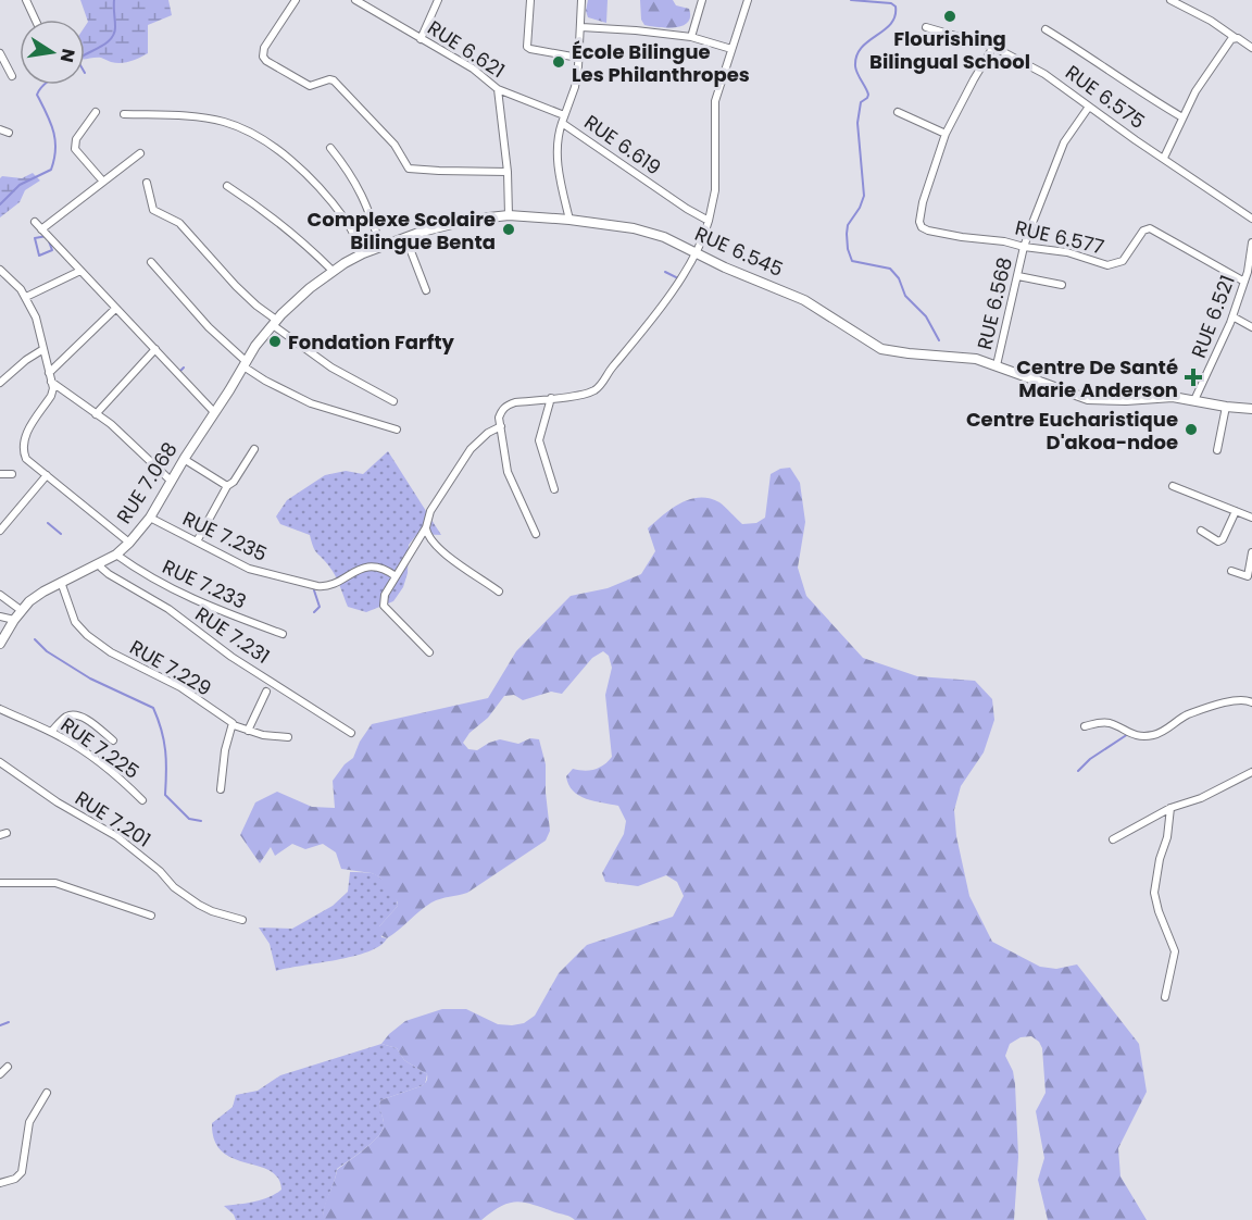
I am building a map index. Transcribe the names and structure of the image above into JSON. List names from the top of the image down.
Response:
{
  "streets": {
    "street": [
      "RUE 6.621",
      "RUE 6.575",
      "RUE 6.619",
      "RUE 6.577",
      "RUE 6.545",
      "RUE 6.568",
      "RUE 6.521",
      "RUE 7.068",
      "RUE 7.235",
      "RUE 7.233",
      "RUE 7.231",
      "RUE 7.229",
      "RUE 7.225",
      "RUE 7.201"
    ]
  },
  "crossings": [
    ["RUE 6.621", "RUE 6.619"],
    ["RUE 6.575", "RUE 6.568"],
    ["RUE 6.577", "RUE 6.568"],
    ["RUE 6.577", "RUE 6.521"],
    ["RUE 6.545", "RUE 6.568"],
    ["RUE 6.545", "RUE 6.521"],
    ["RUE 6.545", "RUE 7.068"],
    ["RUE 7.068", "RUE 7.235"],
    ["RUE 7.068", "RUE 7.233"],
    ["RUE 7.068", "RUE 7.231"],
    ["RUE 7.068", "RUE 7.229"]
  ],
  "places": {
    "other": [
      "Flourishing Bilingual School",
      "École Bilingue Les Philanthropes",
      "Complexe Scolaire Bilingue Benta",
      "Fondation Farfty",
      "Centre Eucharistique D'akoa-ndoe"
    ],
    "health": ["Centre De Santé Marie Anderson"]
  },
  "north": "right"
}
